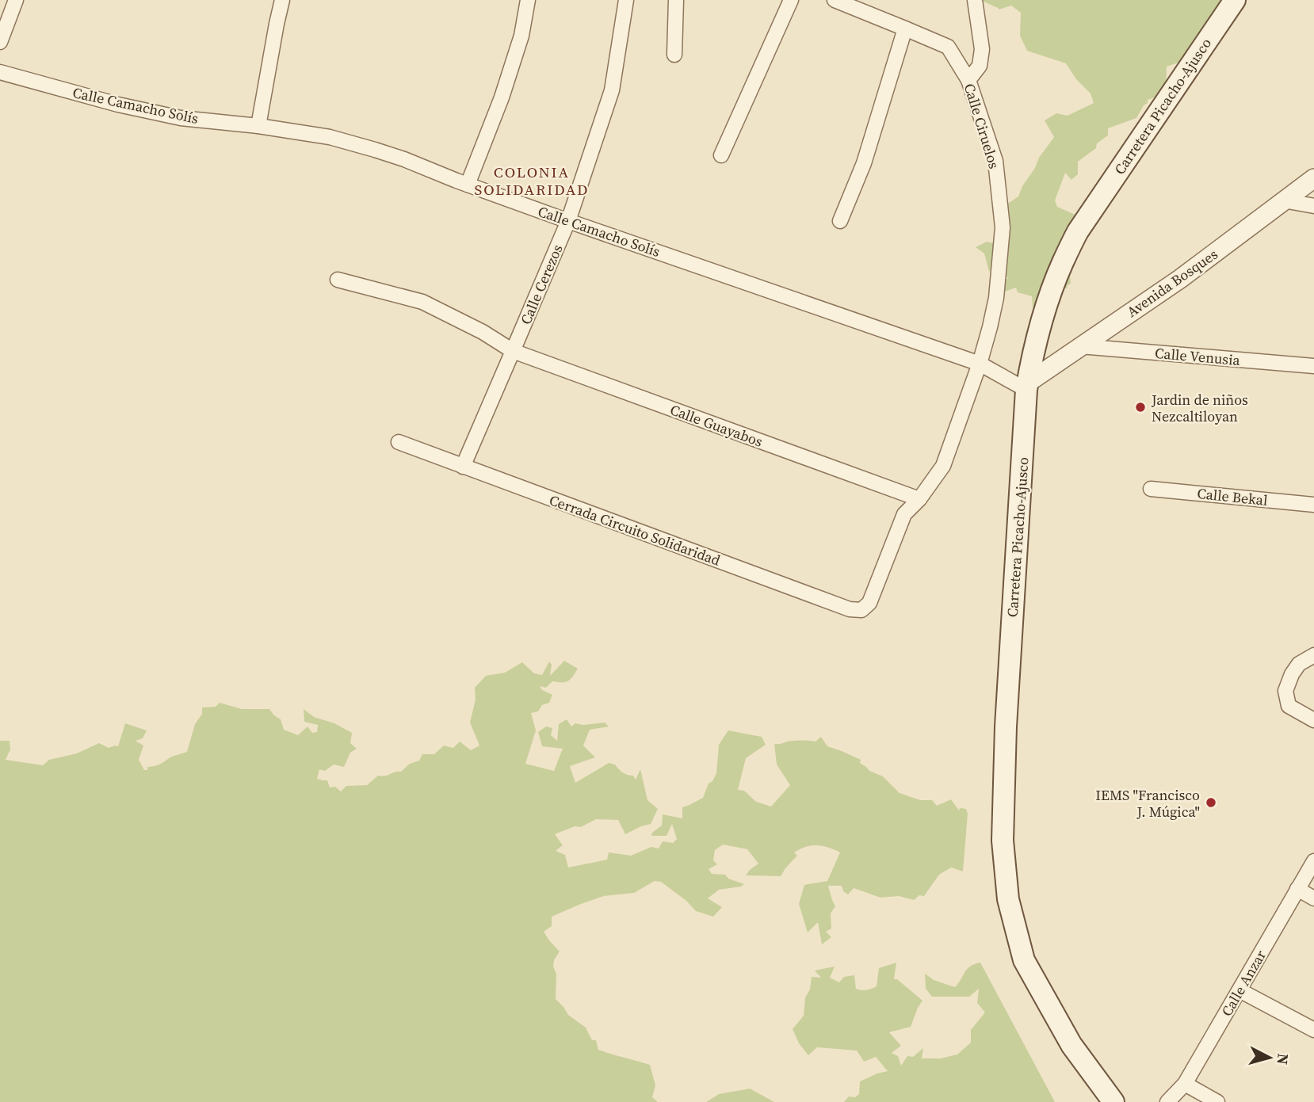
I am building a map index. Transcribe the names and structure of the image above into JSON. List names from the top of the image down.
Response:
{
  "streets": {
    "main road": ["Carretera Picacho-Ajusco"],
    "street": [
      "Calle Camacho Solís",
      "Calle Ciruelos",
      "Avenida Bosques",
      "Calle Cerezos",
      "Calle Venusia",
      "Calle Guayabos",
      "Calle Bekal",
      "Cerrada Circuito Solidaridad",
      "Calle Anzar"
    ]
  },
  "crossings": [
    ["Calle Camacho Solís", "Carretera Picacho-Ajusco"],
    ["Calle Camacho Solís", "Calle Ciruelos"],
    ["Calle Camacho Solís", "Avenida Bosques"],
    ["Calle Camacho Solís", "Calle Cerezos"],
    ["Carretera Picacho-Ajusco", "Avenida Bosques"],
    ["Calle Ciruelos", "Calle Guayabos"],
    ["Calle Ciruelos", "Cerrada Circuito Solidaridad"],
    ["Avenida Bosques", "Calle Venusia"],
    ["Calle Cerezos", "Calle Guayabos"],
    ["Calle Cerezos", "Cerrada Circuito Solidaridad"]
  ],
  "districts": ["COLONIA SOLIDARIDAD"],
  "places": ["Jardin de niños Nezcaltiloyan", "IEMS \"Francisco J. Múgica\""],
  "north": "right"
}
